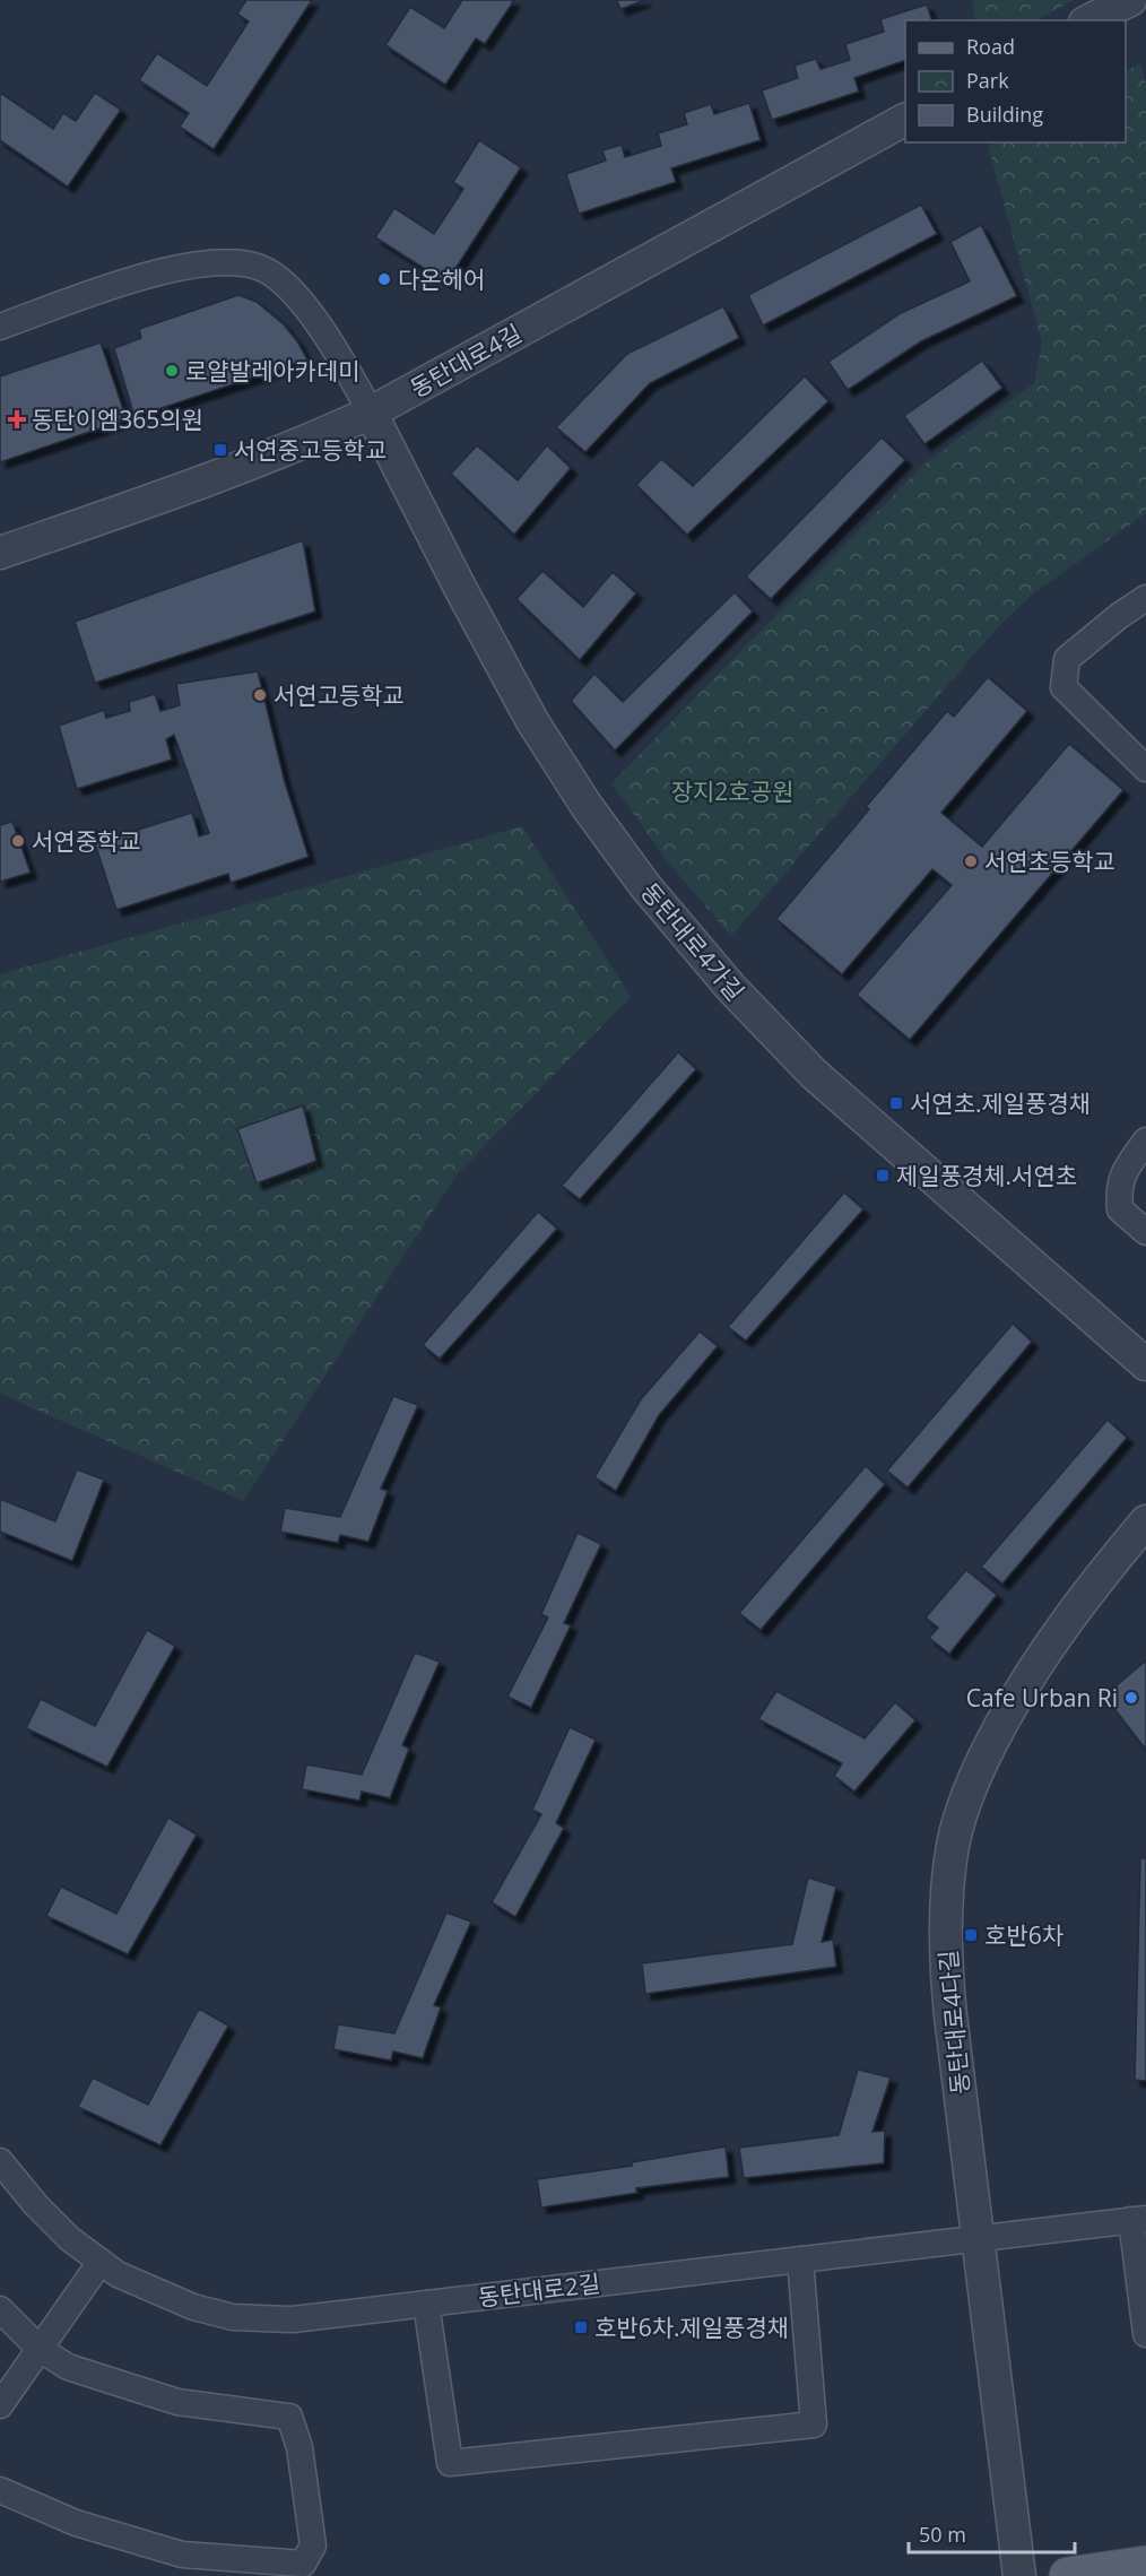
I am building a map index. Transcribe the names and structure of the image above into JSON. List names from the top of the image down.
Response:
{
  "streets": {
    "street": [
      "동탄대로4길",
      "동탄대로4가길",
      "동탄대로4다길",
      "동탄대로2길"
    ]
  },
  "crossings": [
    ["동탄대로4길", "동탄대로4가길"],
    ["동탄대로4다길", "동탄대로2길"]
  ],
  "parks": ["장지2호공원"],
  "places": {
    "other": [
      "다온헤어",
      "로얄발레아카데미",
      "서연고등학교",
      "서연중학교",
      "서연초등학교",
      "Cafe Urban Ri"
    ],
    "health": ["동탄이엠365의원"],
    "transit": [
      "서연중고등학교",
      "서연초.제일풍경채",
      "제일풍경체.서연초",
      "호반6차",
      "호반6차.제일풍경채"
    ]
  },
  "legend": ["Road", "Park", "Building"],
  "scale_bar": "50 m"
}
